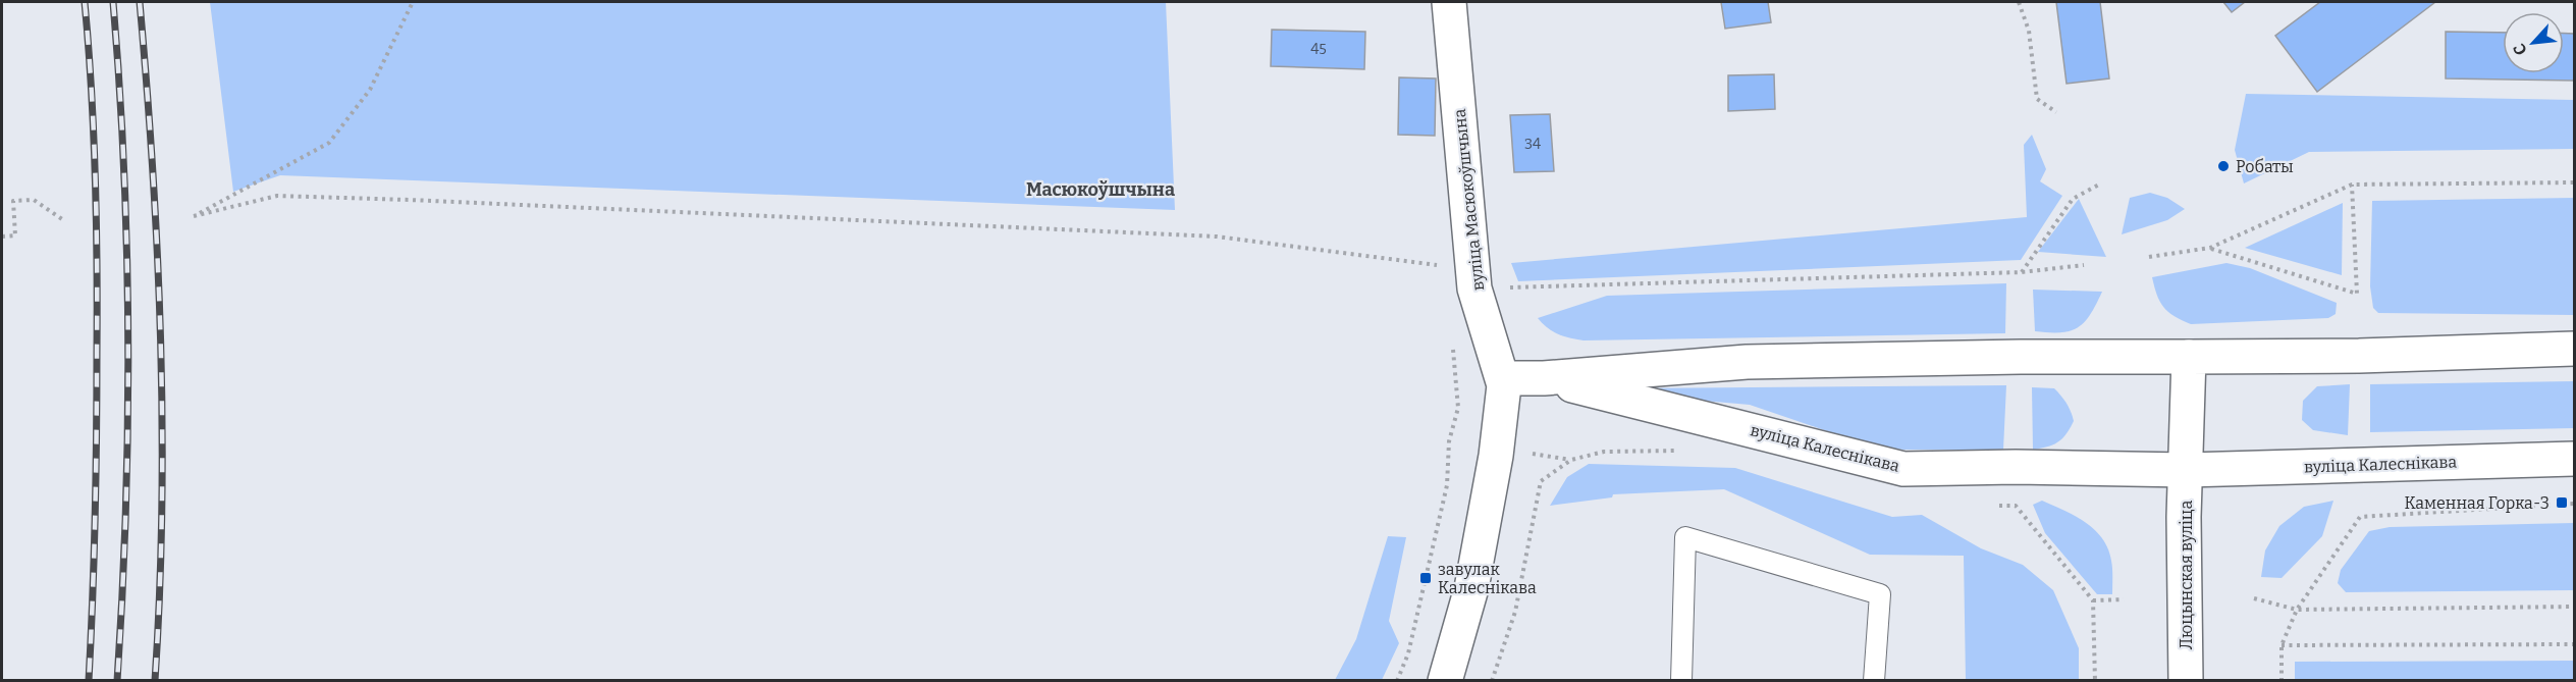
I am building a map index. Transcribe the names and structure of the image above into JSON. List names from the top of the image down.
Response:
{
  "streets": {
    "street": ["вуліца Масюкоўшчына", "вуліца Калеснікава", "Люцынская вуліца"]
  },
  "crossings": [
    ["вуліца Масюкоўшчына", "вуліца Калеснікава"],
    ["вуліца Калеснікава", "Люцынская вуліца"]
  ],
  "districts": ["Масюкоўшчына"],
  "places": {
    "other": ["Робаты"],
    "transit": ["Каменная Горка-3", "завулак Калеснікава"]
  },
  "house_numbers": ["45", "34"],
  "north": "bottom left"
}
